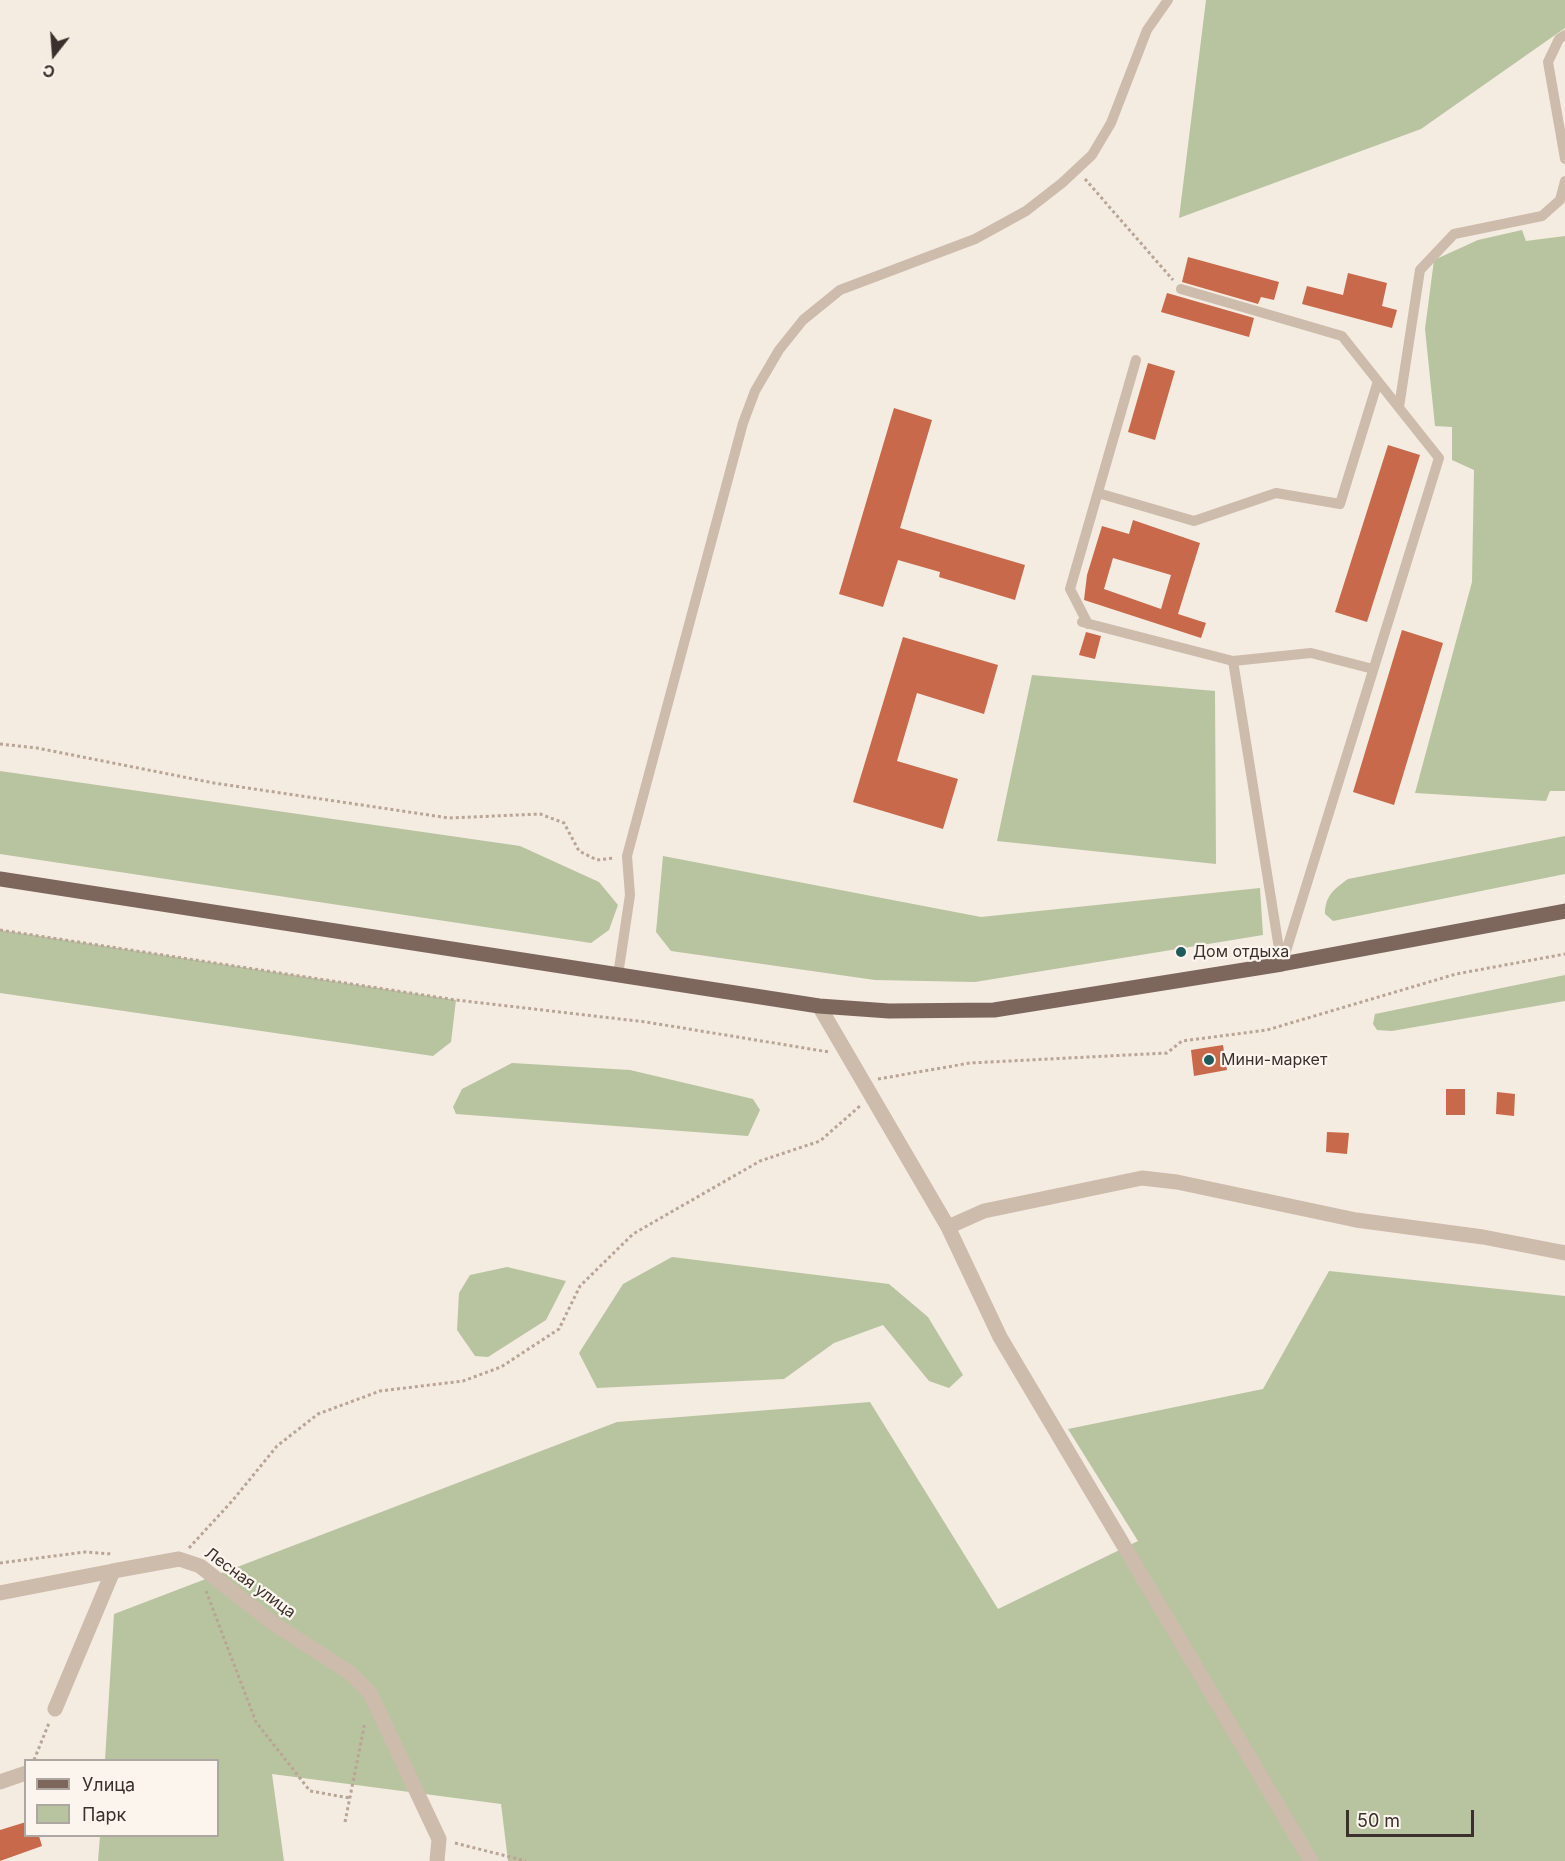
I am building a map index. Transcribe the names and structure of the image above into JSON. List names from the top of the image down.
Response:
{
  "streets": {
    "street": ["Лесная улица"]
  },
  "places": ["Дом отдыха", "Мини-маркет"],
  "legend": ["Улица", "Парк"],
  "scale_bar": "50 m",
  "north": "bottom"
}
